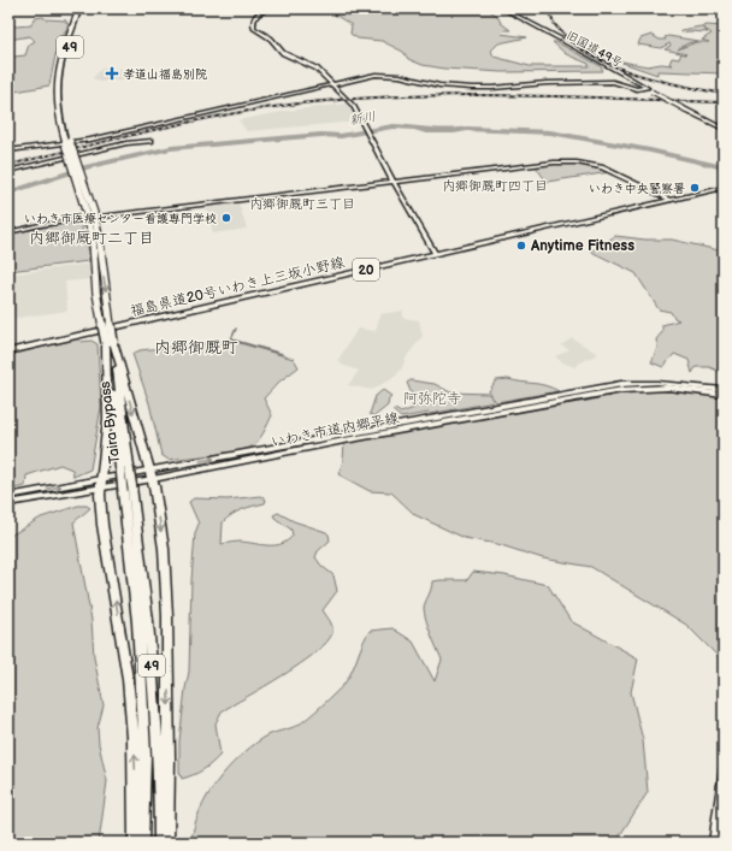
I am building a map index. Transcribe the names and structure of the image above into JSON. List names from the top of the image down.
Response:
{
  "streets": {
    "highway": ["49", "Taira Bypass"],
    "main road": ["20", "福島県道20号いわき上三坂小野線"],
    "street": ["旧国道49号", "いわき市道内郷平線"]
  },
  "districts": [
    "内郷御厩町四丁目",
    "内郷御厩町三丁目",
    "内郷御厩町二丁目",
    "内郷御厩町"
  ],
  "water": ["新川"],
  "parks": ["阿弥陀寺"],
  "places": {
    "health": ["孝道山福島別院"],
    "other": ["いわき中央警察署", "いわき市医療センター看護専門学校", "Anytime Fitness"]
  }
}
